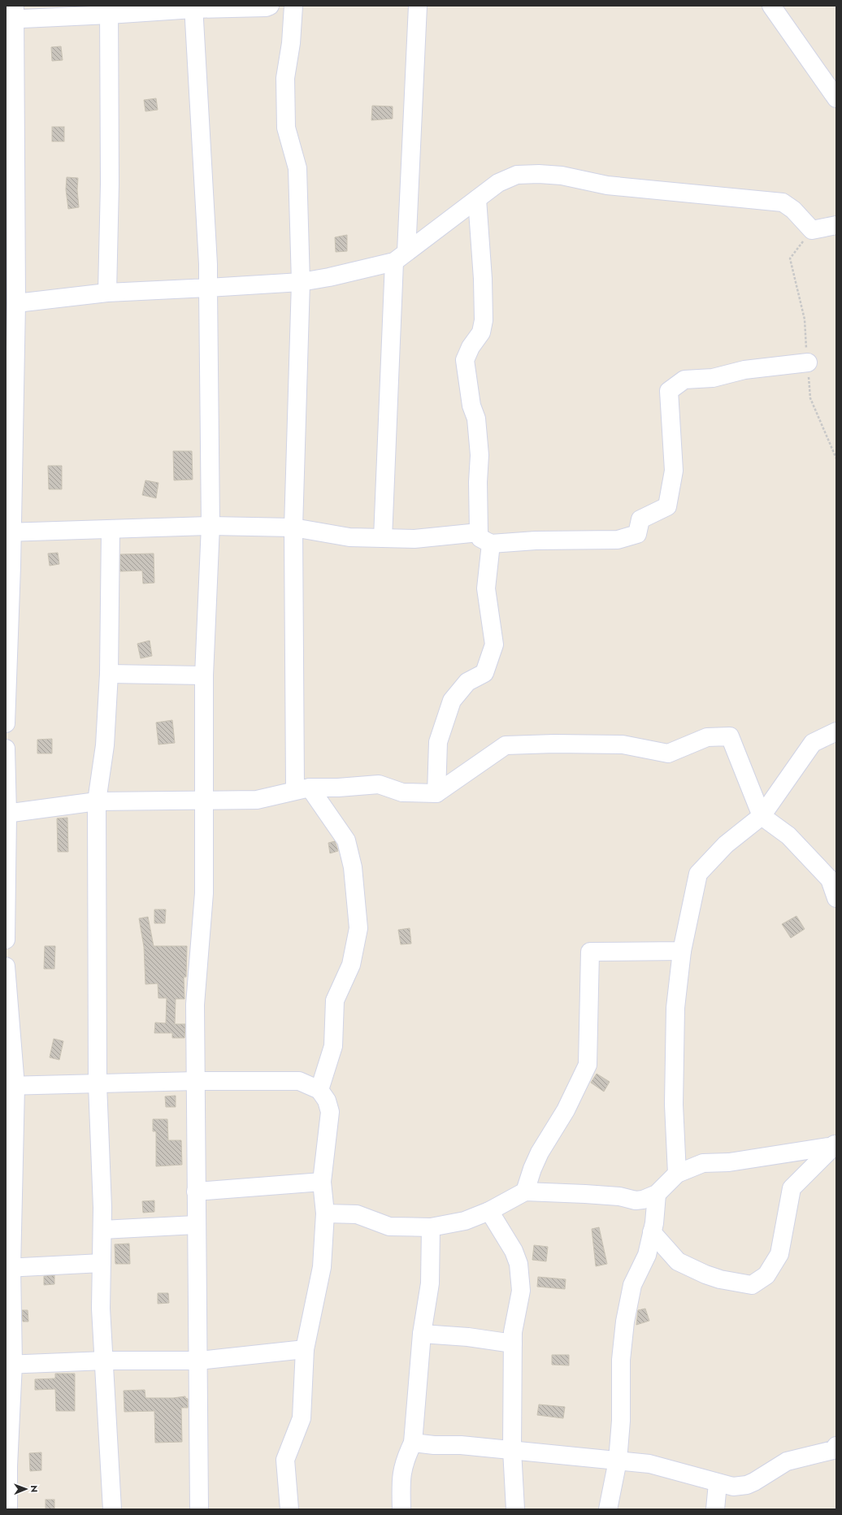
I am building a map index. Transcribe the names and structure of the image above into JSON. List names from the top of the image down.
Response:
{
  "north": "right"
}
